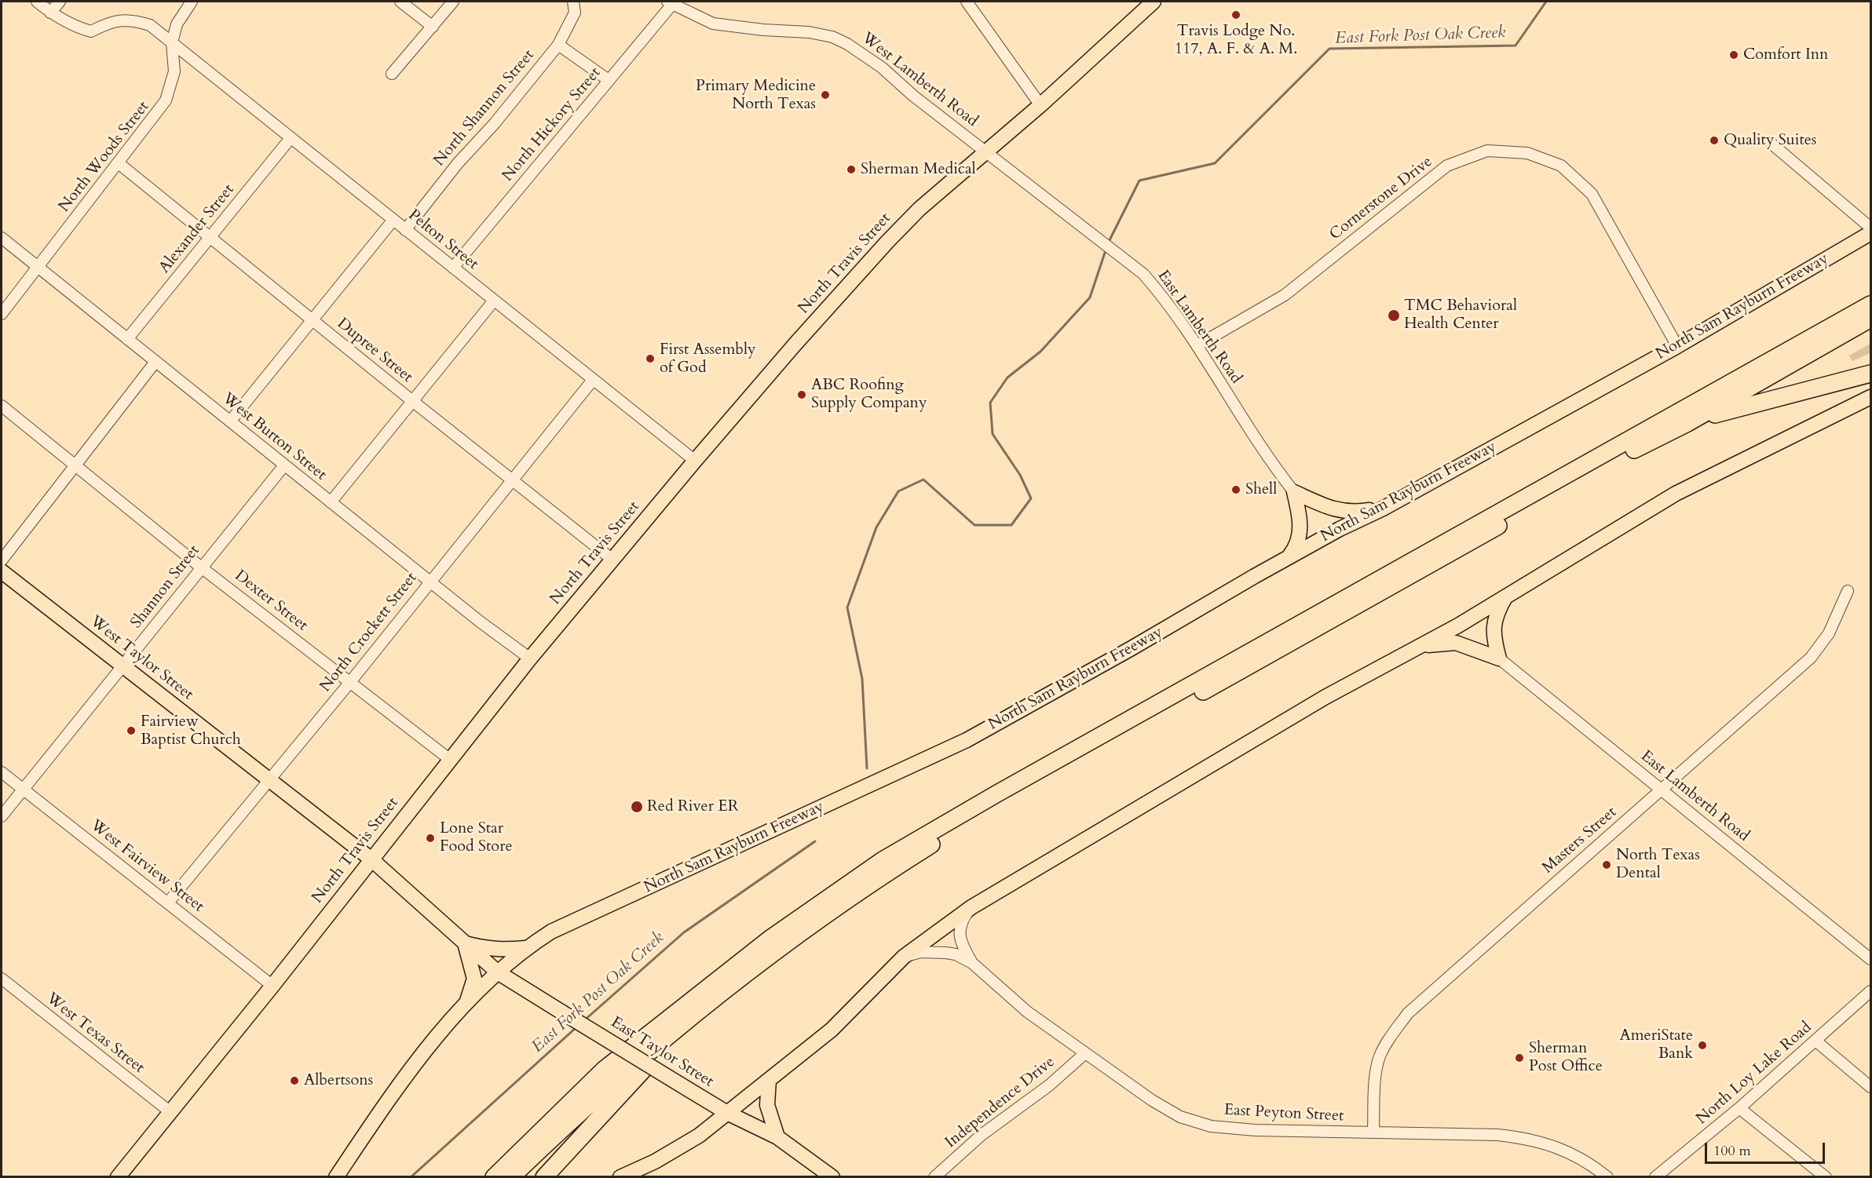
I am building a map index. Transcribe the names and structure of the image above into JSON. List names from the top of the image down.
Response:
{
  "streets": {
    "main road": [
      "North Travis Street",
      "North Sam Rayburn Freeway",
      "West Taylor Street",
      "East Taylor Street"
    ],
    "street": [
      "West Lamberth Road",
      "North Shannon Street",
      "North Hickory Street",
      "North Woods Street",
      "Cornerstone Drive",
      "Alexander Street",
      "Pelton Street",
      "East Lamberth Road",
      "Dupree Street",
      "West Burton Street",
      "Shannon Street",
      "Dexter Street",
      "North Crockett Street",
      "Masters Street",
      "West Fairview Street",
      "West Texas Street",
      "North Loy Lake Road",
      "Independence Drive",
      "East Peyton Street"
    ]
  },
  "crossings": [
    ["West Lamberth Road", "North Hickory Street"],
    ["West Lamberth Road", "North Travis Street"],
    ["West Lamberth Road", "East Lamberth Road"],
    ["North Shannon Street", "Pelton Street"],
    ["North Hickory Street", "Pelton Street"],
    ["North Woods Street", "Pelton Street"],
    ["North Woods Street", "Dupree Street"],
    ["North Woods Street", "West Burton Street"],
    ["Cornerstone Drive", "North Sam Rayburn Freeway"],
    ["Cornerstone Drive", "East Lamberth Road"],
    ["Alexander Street", "Pelton Street"],
    ["Alexander Street", "Dupree Street"],
    ["Alexander Street", "West Burton Street"],
    ["Pelton Street", "North Travis Street"],
    ["Pelton Street", "North Crockett Street"],
    ["North Travis Street", "East Lamberth Road"],
    ["North Travis Street", "Dupree Street"],
    ["North Travis Street", "West Burton Street"],
    ["North Travis Street", "Dexter Street"],
    ["North Travis Street", "West Taylor Street"],
    ["North Travis Street", "West Fairview Street"],
    ["North Travis Street", "West Texas Street"],
    ["North Travis Street", "East Taylor Street"],
    ["North Sam Rayburn Freeway", "East Taylor Street"],
    ["East Lamberth Road", "Masters Street"],
    ["Dupree Street", "North Crockett Street"],
    ["West Burton Street", "Shannon Street"],
    ["West Burton Street", "North Crockett Street"],
    ["Shannon Street", "Dexter Street"],
    ["Shannon Street", "West Taylor Street"],
    ["Shannon Street", "West Fairview Street"],
    ["Dexter Street", "North Crockett Street"],
    ["North Crockett Street", "West Taylor Street"],
    ["North Crockett Street", "West Fairview Street"],
    ["West Taylor Street", "East Taylor Street"],
    ["Masters Street", "East Peyton Street"],
    ["Independence Drive", "East Peyton Street"]
  ],
  "water": ["East Fork Post Oak Creek"],
  "places": [
    "Travis Lodge No. 117, A. F. & A. M.",
    "Comfort Inn",
    "Primary Medicine North Texas",
    "Quality Suites",
    "Sherman Medical",
    "TMC Behavioral Health Center",
    "First Assembly of God",
    "ABC Roofing Supply Company",
    "Shell",
    "Fairview Baptist Church",
    "Red River ER",
    "Lone Star Food Store",
    "North Texas Dental",
    "AmeriState Bank",
    "Sherman Post Office",
    "Albertsons"
  ],
  "scale_bar": "100 m"
}
